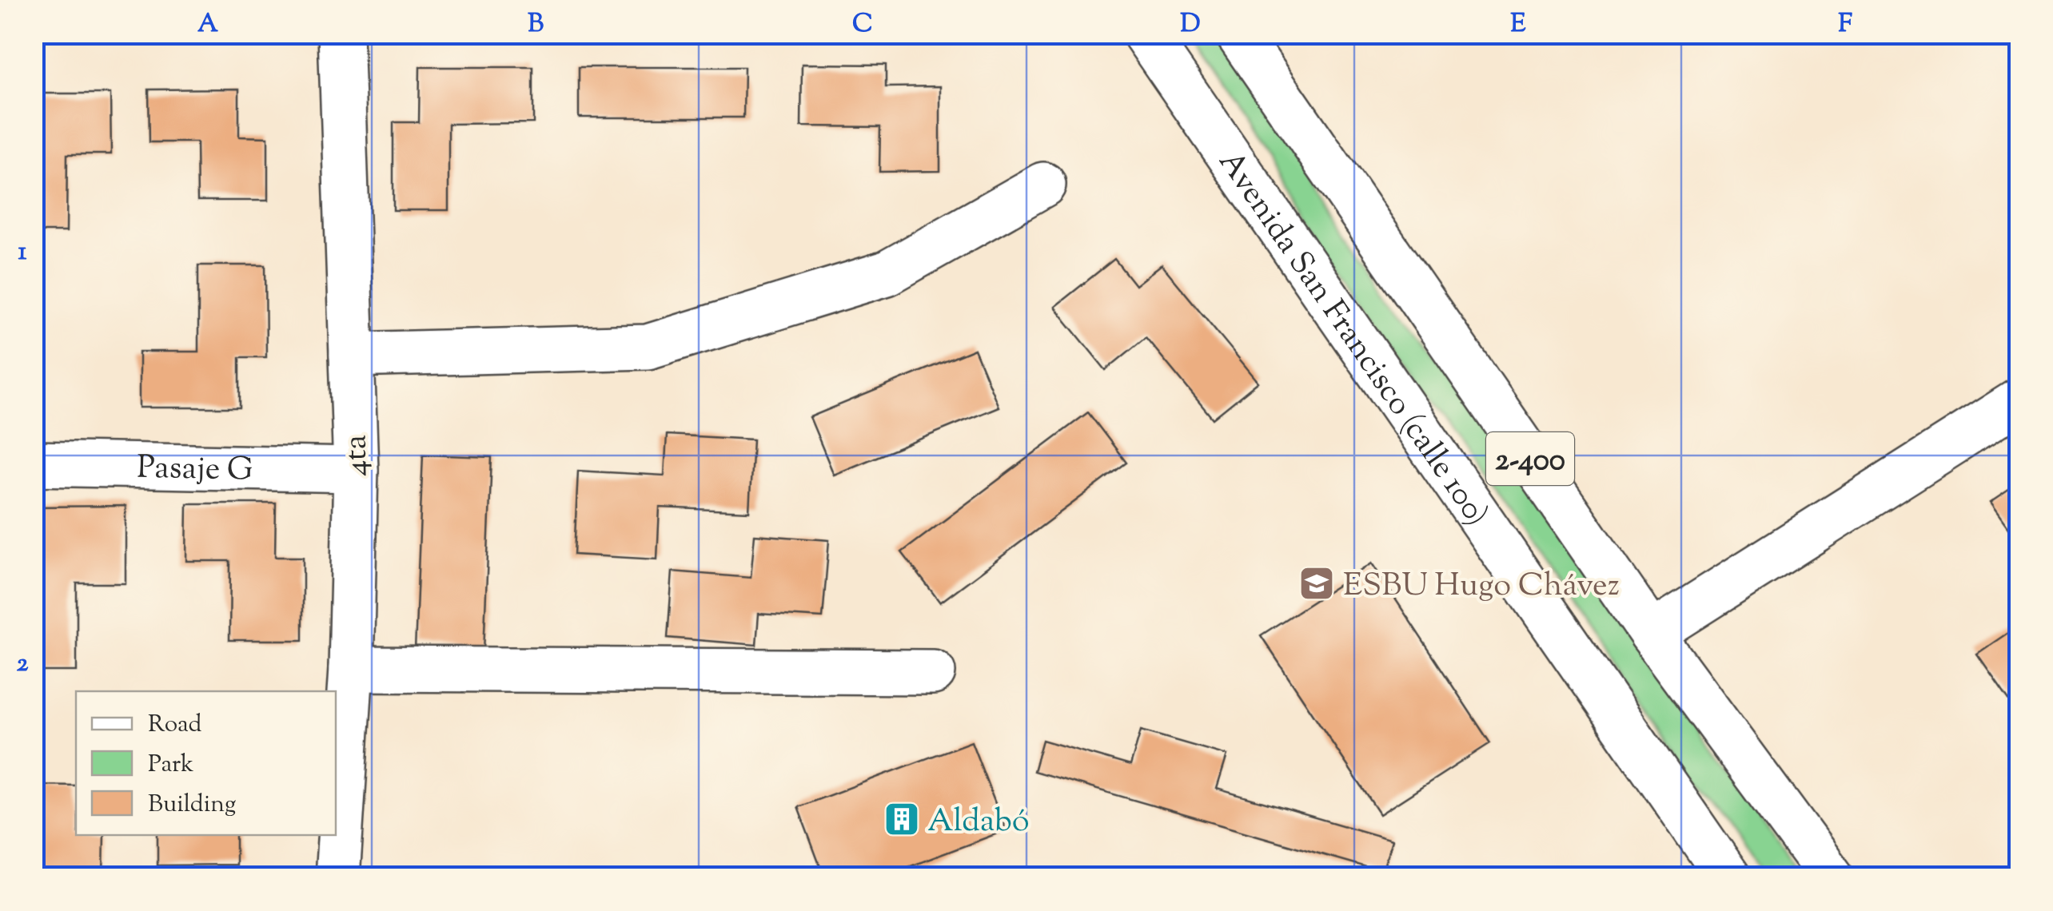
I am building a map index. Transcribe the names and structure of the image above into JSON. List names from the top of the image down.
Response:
{
  "streets": {
    "main road": [
      "Avenida San Francisco (calle 100)",
      "4ta",
      "2-400",
      "Pasaje G"
    ]
  },
  "crossings": [
    ["4ta", "Pasaje G"]
  ],
  "places": {
    "school or university": ["ESBU Hugo Chávez"],
    "building": ["Aldabó"]
  },
  "legend": ["Road", "Park", "Building"],
  "grid": {
    "columns": [
      "A",
      "B",
      "C",
      "D",
      "E",
      "F"
    ],
    "rows": ["1", "2"]
  }
}
